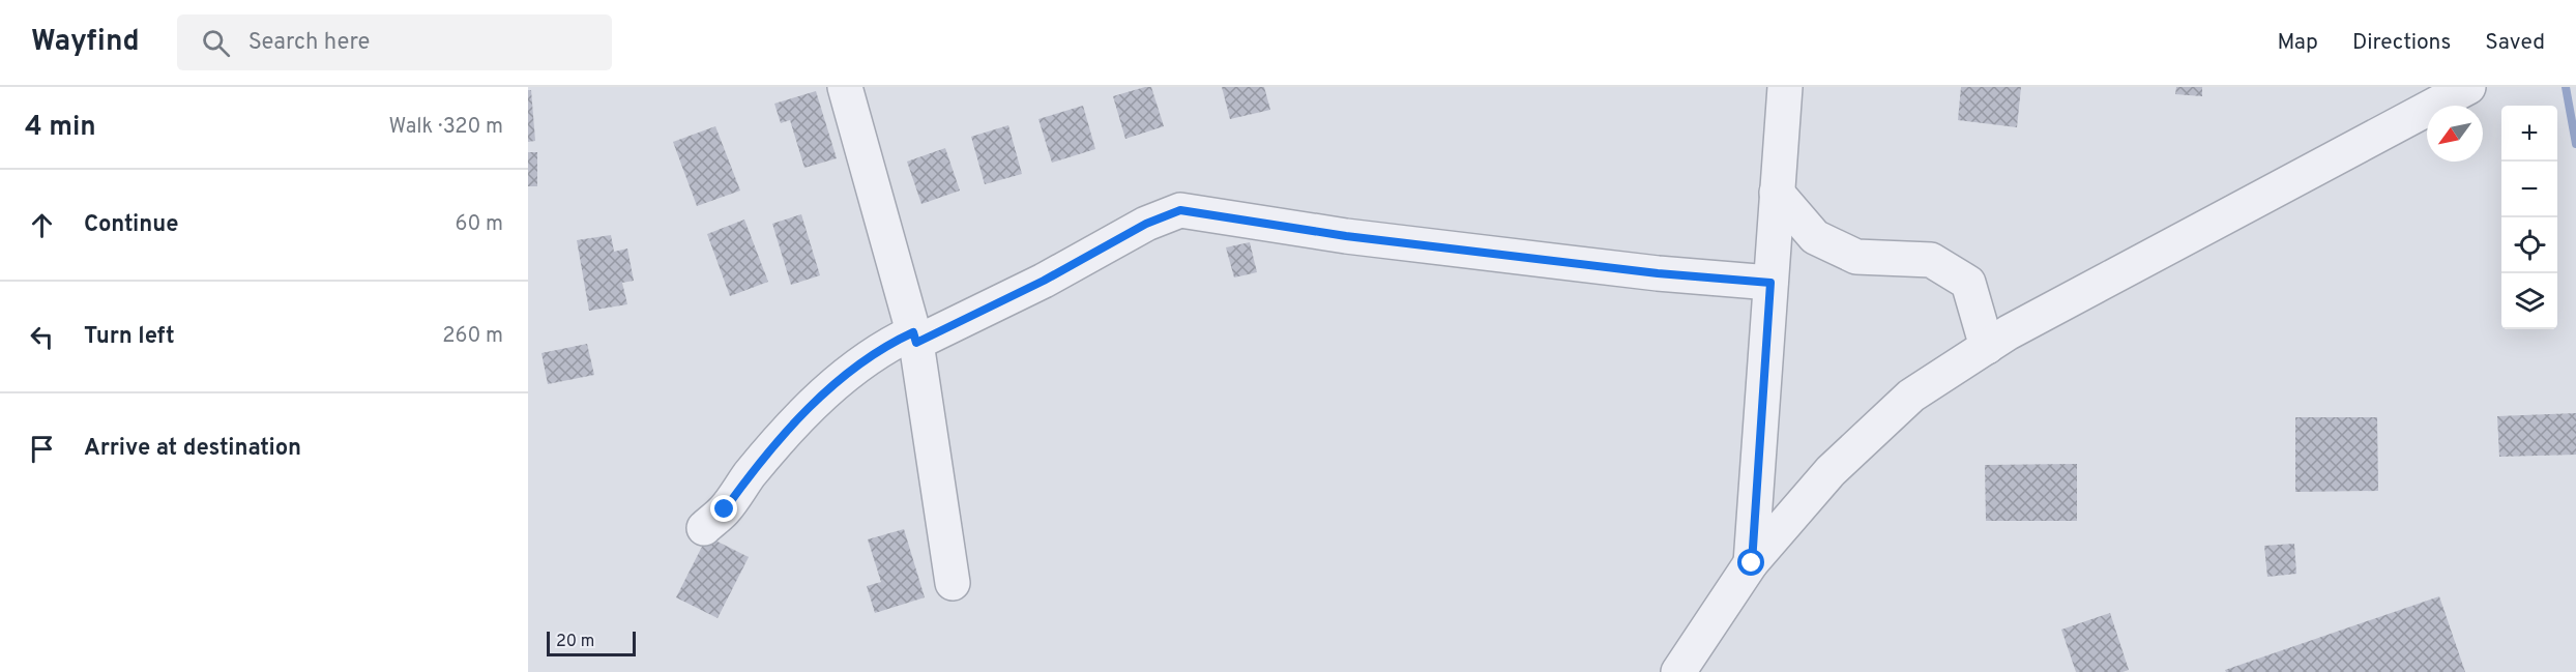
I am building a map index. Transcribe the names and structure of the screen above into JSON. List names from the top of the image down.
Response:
{
  "scale_bar": "20 m",
  "north": "bottom left",
  "page": {
    "header": "Wayfind",
    "search": "Search here",
    "nav": ["Map", "Directions", "Saved"],
    "heading": ["4 min", "Walk · 320 m"],
    "map_buttons": ["+", "−"],
    "list": [
      ["Continue", "60 m"],
      ["Turn left", "260 m"],
      "Arrive at destination"
    ],
    "scale": "20 m"
  }
}
